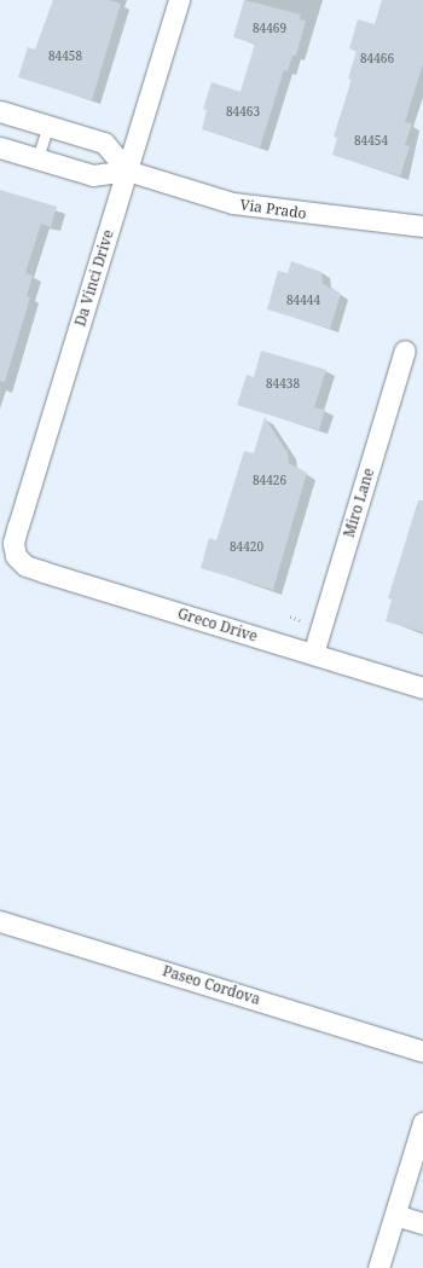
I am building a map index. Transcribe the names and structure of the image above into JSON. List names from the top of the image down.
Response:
{
  "streets": {
    "street": [
      "Via Prado",
      "Da Vinci Drive",
      "Miro Lane",
      "Greco Drive",
      "Paseo Cordova"
    ]
  },
  "crossings": [
    ["Via Prado", "Da Vinci Drive"],
    ["Da Vinci Drive", "Greco Drive"],
    ["Miro Lane", "Greco Drive"]
  ],
  "house_numbers": [
    "84469",
    "84458",
    "84466",
    "84463",
    "84454",
    "84444",
    "84438",
    "84426",
    "84420"
  ]
}
